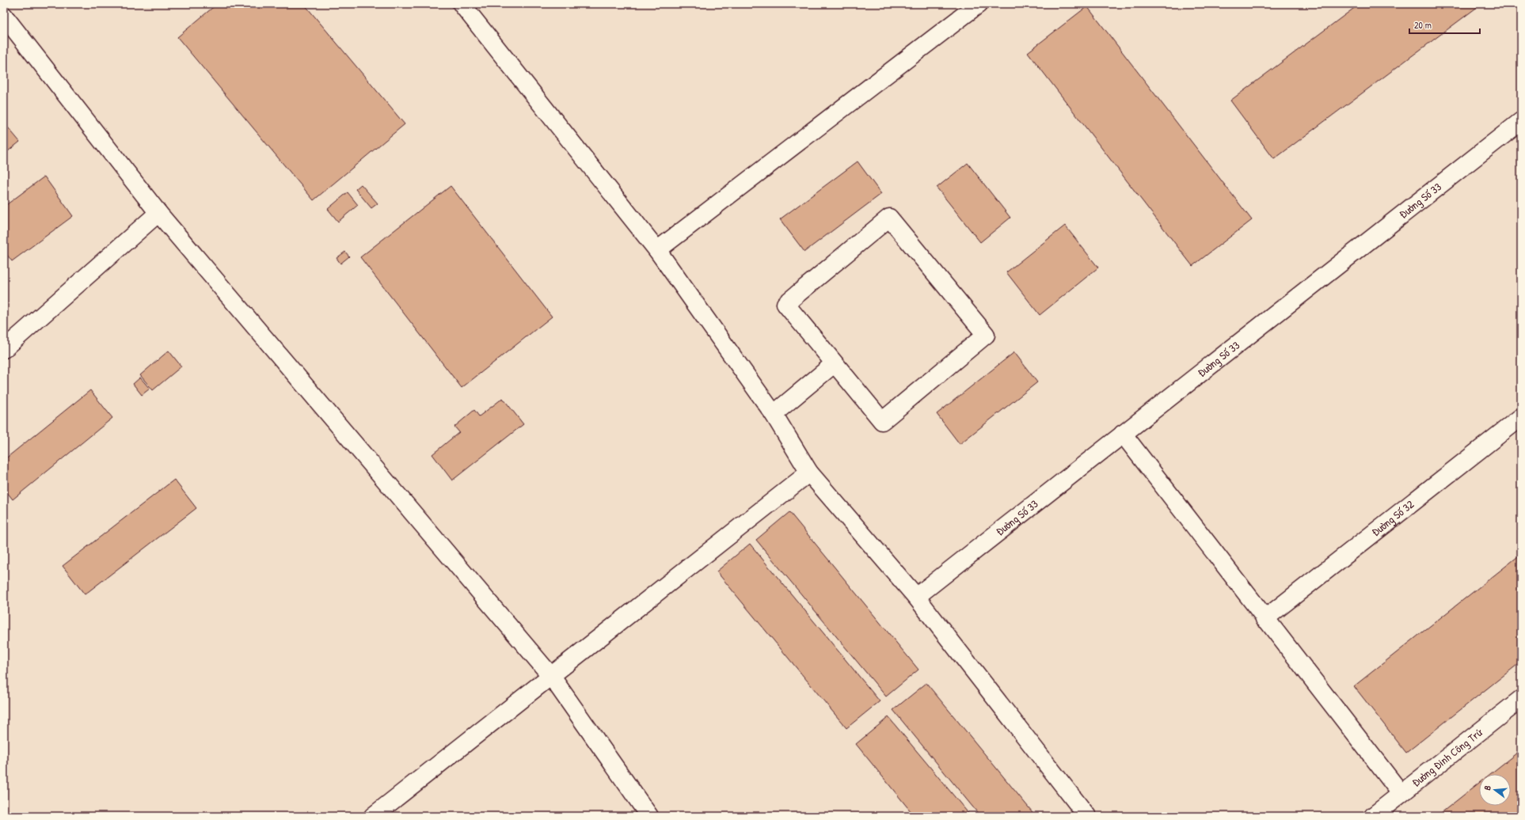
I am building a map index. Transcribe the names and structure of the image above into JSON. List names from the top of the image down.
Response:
{
  "streets": {
    "street": ["Đường Số 33", "Đường Số 32", "Đường Đinh Công Trứ"]
  },
  "scale_bar": "20 m",
  "north": "left"
}
